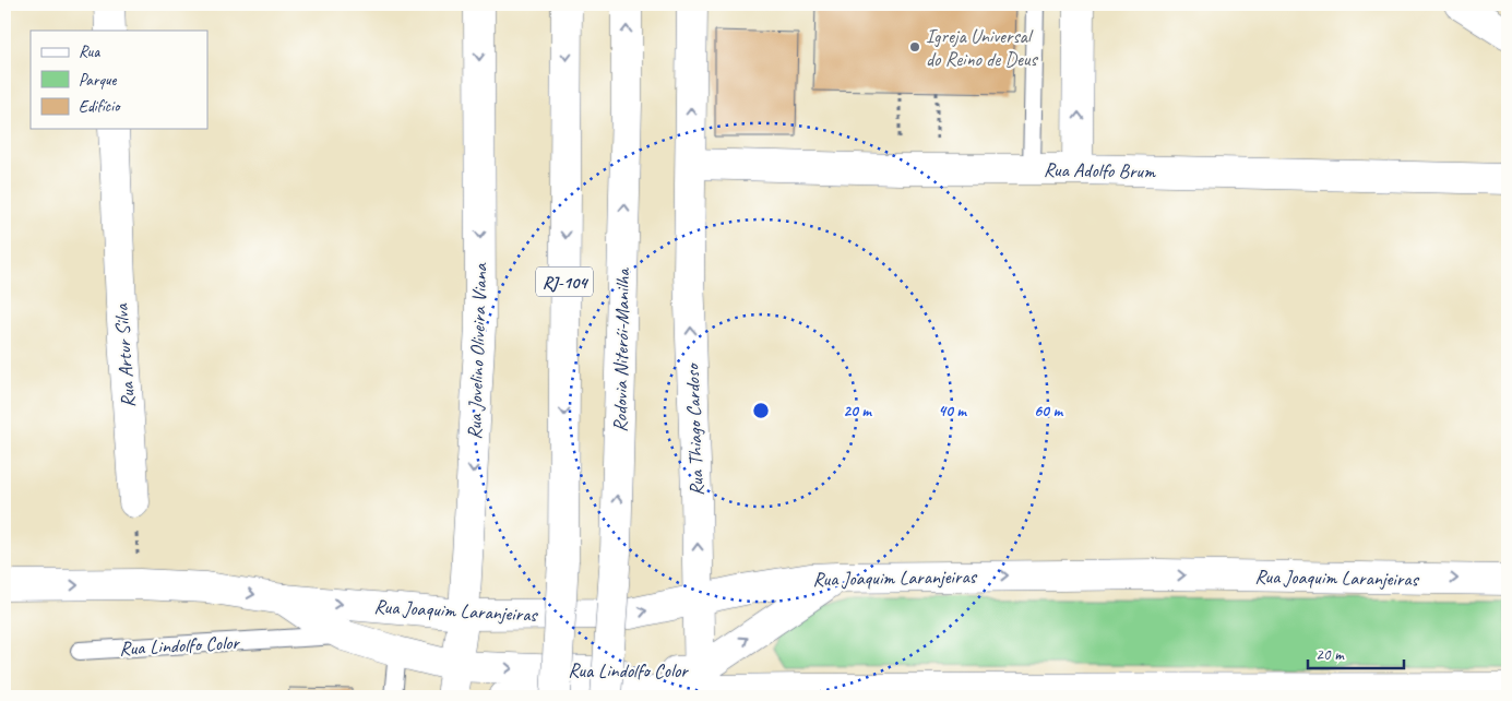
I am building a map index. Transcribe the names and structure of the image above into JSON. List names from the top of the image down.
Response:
{
  "streets": {
    "main road": [
      "Rua Adolfo Brum",
      "RJ-104",
      "Rodovia Niterói-Manilha",
      "Rua Jovelino Oliveira Viana",
      "Rua Artur Silva",
      "Rua Thiago Cardoso",
      "Rua Joaquim Laranjeiras",
      "Rua Lindolfo Color"
    ]
  },
  "crossings": [
    ["Rua Adolfo Brum", "Rua Thiago Cardoso"],
    ["Rua Jovelino Oliveira Viana", "Rua Joaquim Laranjeiras"],
    ["Rua Jovelino Oliveira Viana", "Rua Lindolfo Color"],
    ["Rua Thiago Cardoso", "Rua Joaquim Laranjeiras"],
    ["Rua Thiago Cardoso", "Rua Lindolfo Color"],
    ["Rua Joaquim Laranjeiras", "Rua Lindolfo Color"]
  ],
  "one_way": ["Rua Joaquim Laranjeiras"],
  "places": ["Igreja Universal do Reino de Deus"],
  "legend": ["Rua", "Parque", "Edifício"],
  "scale_bar": "20 m",
  "rings": ["20 m", "40 m", "60 m"]
}
